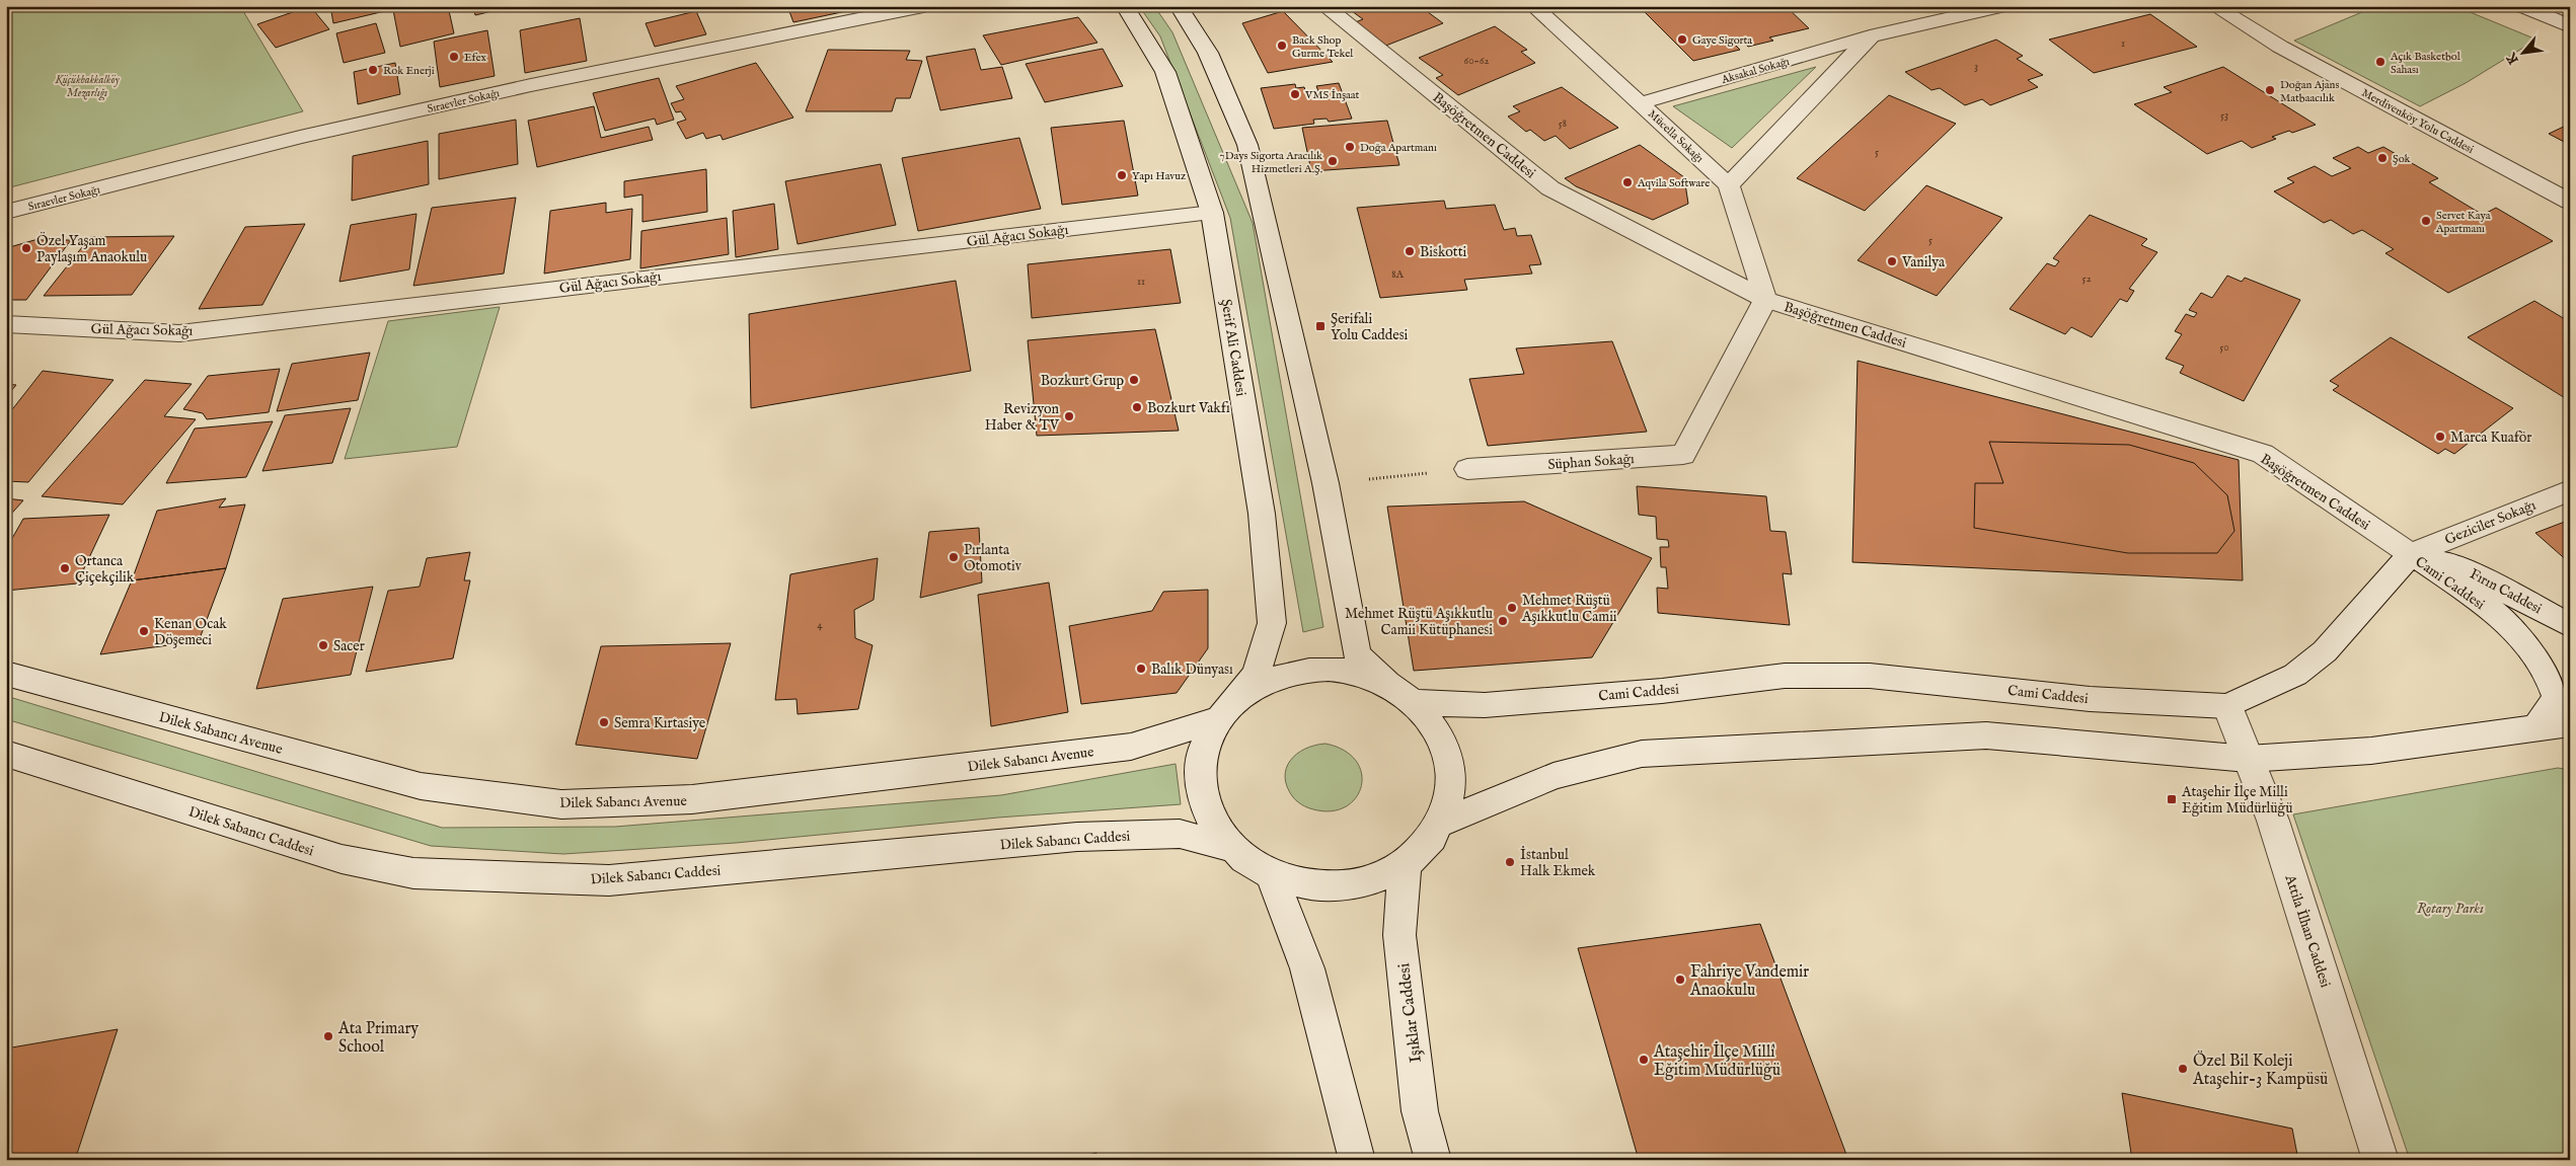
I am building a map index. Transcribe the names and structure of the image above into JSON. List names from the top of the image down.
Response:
{
  "streets": {
    "street": [
      "Aksakal Sokağı",
      "Sıraevler Sokağı",
      "Merdivenköy Yolu Caddesi",
      "Başöğretmen Caddesi",
      "Mücella Sokağı",
      "Gül Ağacı Sokağı",
      "Şerif Ali Caddesi",
      "Süphan Sokağı",
      "Geziciler Sokağı",
      "Cami Caddesi",
      "Fırın Caddesi",
      "Dilek Sabancı Avenue",
      "Dilek Sabancı Caddesi",
      "Attila İlhan Caddesi",
      "Işıklar Caddesi"
    ]
  },
  "crossings": [
    ["Aksakal Sokağı", "Mücella Sokağı"],
    ["Başöğretmen Caddesi", "Mücella Sokağı"],
    ["Başöğretmen Caddesi", "Süphan Sokağı"],
    ["Başöğretmen Caddesi", "Geziciler Sokağı"],
    ["Başöğretmen Caddesi", "Cami Caddesi"],
    ["Başöğretmen Caddesi", "Fırın Caddesi"],
    ["Mücella Sokağı", "Süphan Sokağı"],
    ["Gül Ağacı Sokağı", "Şerif Ali Caddesi"],
    ["Şerif Ali Caddesi", "Dilek Sabancı Avenue"],
    ["Geziciler Sokağı", "Cami Caddesi"],
    ["Geziciler Sokağı", "Fırın Caddesi"],
    ["Cami Caddesi", "Fırın Caddesi"],
    ["Cami Caddesi", "Attila İlhan Caddesi"]
  ],
  "parks": ["Küçükbakkalköy Mezarlığı", "Rotary Parkı"],
  "places": {
    "other": [
      "Gaye Sigorta",
      "Back Shop Gurme Tekel",
      "Efex",
      "Açık Basketbol Sahası",
      "Rok Enerji",
      "Doğan Ajans Matbaacılık",
      "VMS İnşaat",
      "Doğa Apartmanı",
      "Şok",
      "7Days Sigorta Aracılık Hizmetleri A.Ş.",
      "Yapı Havuz",
      "Aqvila Software",
      "Servet Kaya Apartmanı",
      "Özel Yaşam Paylaşım Anaokulu",
      "Biskotti",
      "Vanilya",
      "Bozkurt Grup",
      "Bozkurt Vakfı",
      "Revizyon Haber & TV",
      "Marca Kuaför",
      "Pırlanta Otomotiv",
      "Ortanca Çiçekçilik",
      "Mehmet Rüştü Aşıkkutlu Camii",
      "Mehmet Rüştü Aşıkkutlu Camii Kütüphanesi",
      "Kenan Ocak Döşemeci",
      "Sacer",
      "Balık Dünyası",
      "Semra Kırtasiye",
      "İstanbul Halk Ekmek",
      "Fahriye Vandemir Anaokulu",
      "Ata Primary School",
      "Ataşehir İlçe Millî Eğitim Müdürlüğü",
      "Özel Bil Koleji Ataşehir-3 Kampüsü"
    ],
    "transit": ["Şerifali Yolu Caddesi", "Ataşehir İlçe Milli Eğitim Müdürlüğü"]
  },
  "house_numbers": [
    "1",
    "60-62",
    "3",
    "53",
    "58",
    "5",
    "5",
    "8A",
    "52",
    "11",
    "50",
    "4"
  ],
  "north": "bottom left"
}
